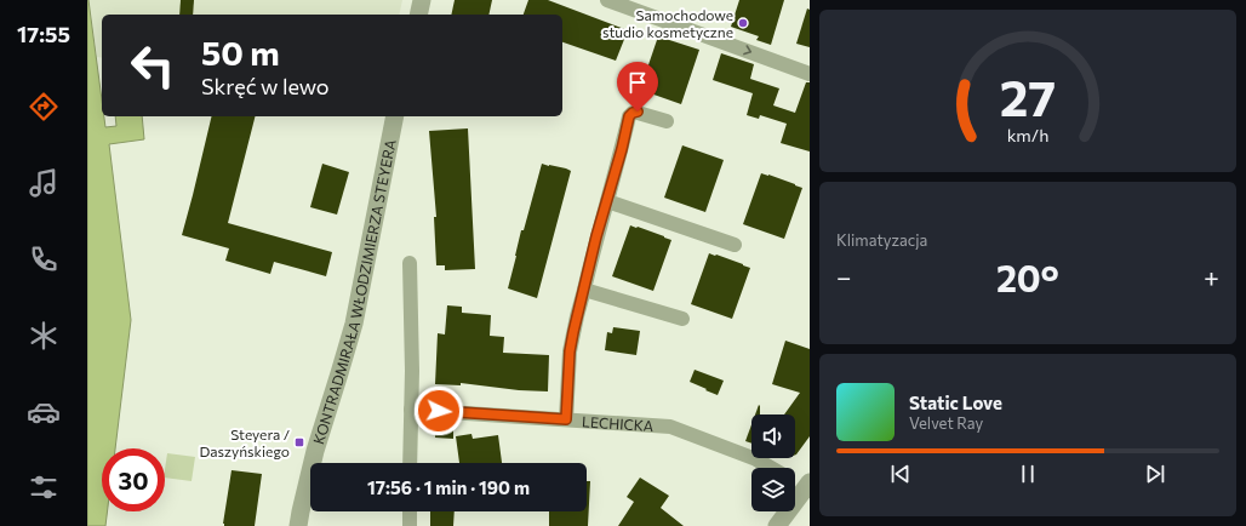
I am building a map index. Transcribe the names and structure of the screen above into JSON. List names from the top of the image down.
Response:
{
  "streets": {
    "street": ["KONTRADMIRAŁA WŁODZIMIERZA STEYERA", "LECHICKA"]
  },
  "places": {
    "other": ["Samochodowe studio kosmetyczne"],
    "transit": ["Steyera / Daszyńskiego"]
  },
  "page": {
    "tabs": "17:55",
    "turn": ["50 m", "Skręć w lewo"],
    "tile": "Klimatyzacja",
    "heat": ["−", "20°", "+"],
    "song": ["Static Love", "Velvet Ray"],
    "limit": "30",
    "trip": "17:56 · 1 min · 190 m",
    "gauge": ["27", "km/h"]
  }
}
